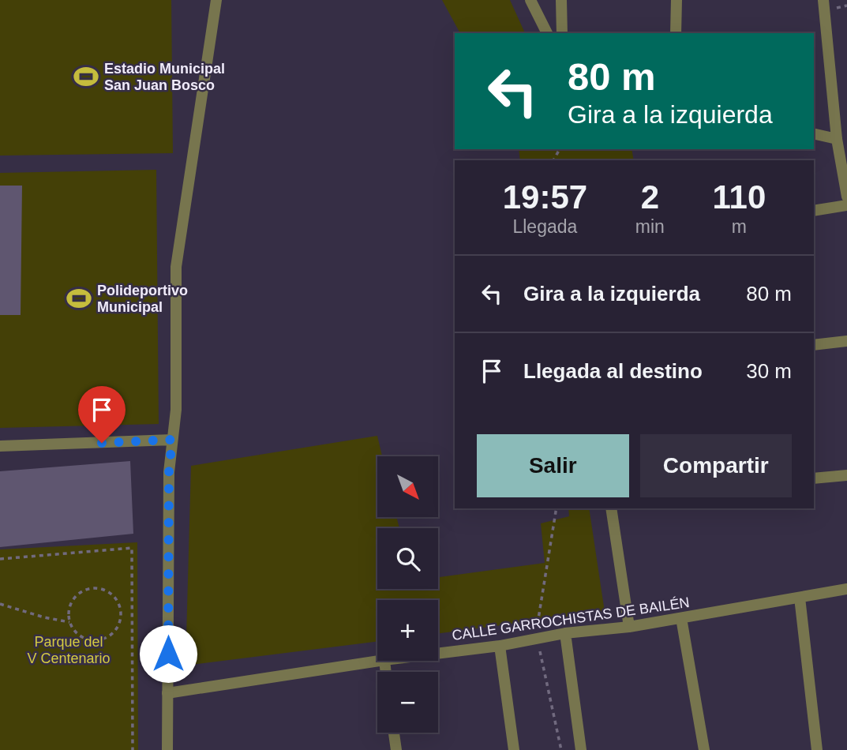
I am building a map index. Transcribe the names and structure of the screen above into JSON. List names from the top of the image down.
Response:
{
  "streets": {
    "street": ["CALLE GARROCHISTAS DE BAILÉN"]
  },
  "parks": ["Parque del V Centenario"],
  "places": {
    "sports": ["Estadio Municipal San Juan Bosco", "Polideportivo Municipal"]
  },
  "north": "bottom right",
  "page": {
    "turn": ["80 m", "Gira a la izquierda"],
    "eta": [
      "19:57",
      "Llegada",
      "2",
      "min",
      "110",
      "m"
    ],
    "list": [
      {
        "name": "Gira a la izquierda",
        "value": "80 m"
      },
      {
        "name": "Llegada al destino",
        "value": "30 m"
      }
    ],
    "buttons": ["Salir", "Compartir"],
    "map_buttons": ["+", "−"]
  }
}
